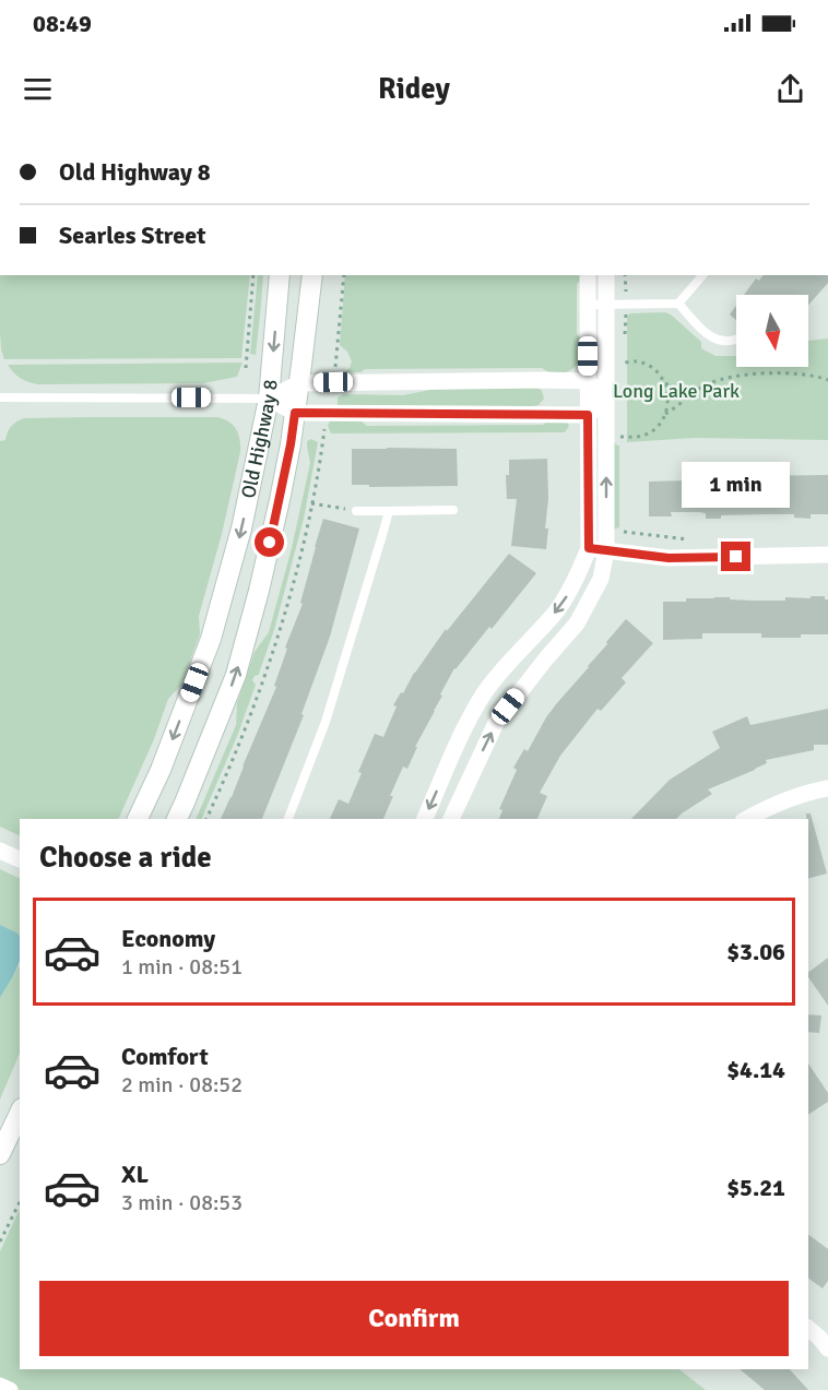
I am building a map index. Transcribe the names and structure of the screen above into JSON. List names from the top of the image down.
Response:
{
  "streets": {
    "street": ["Old Highway 8"]
  },
  "parks": ["Long Lake Park"],
  "north": "bottom",
  "page": {
    "status": "08:49",
    "header": "Ridey",
    "banner": ["Old Highway 8", "Searles Street"],
    "bubble": "1 min",
    "heading": "Choose a ride",
    "list": [
      {
        "name": "Economy",
        "note": "1 min · 08:51",
        "value": "$3.06"
      },
      {
        "name": "Comfort",
        "note": "2 min · 08:52",
        "value": "$4.14"
      },
      {
        "name": "XL",
        "note": "3 min · 08:53",
        "value": "$5.21"
      }
    ],
    "buttons": "Confirm"
  }
}
